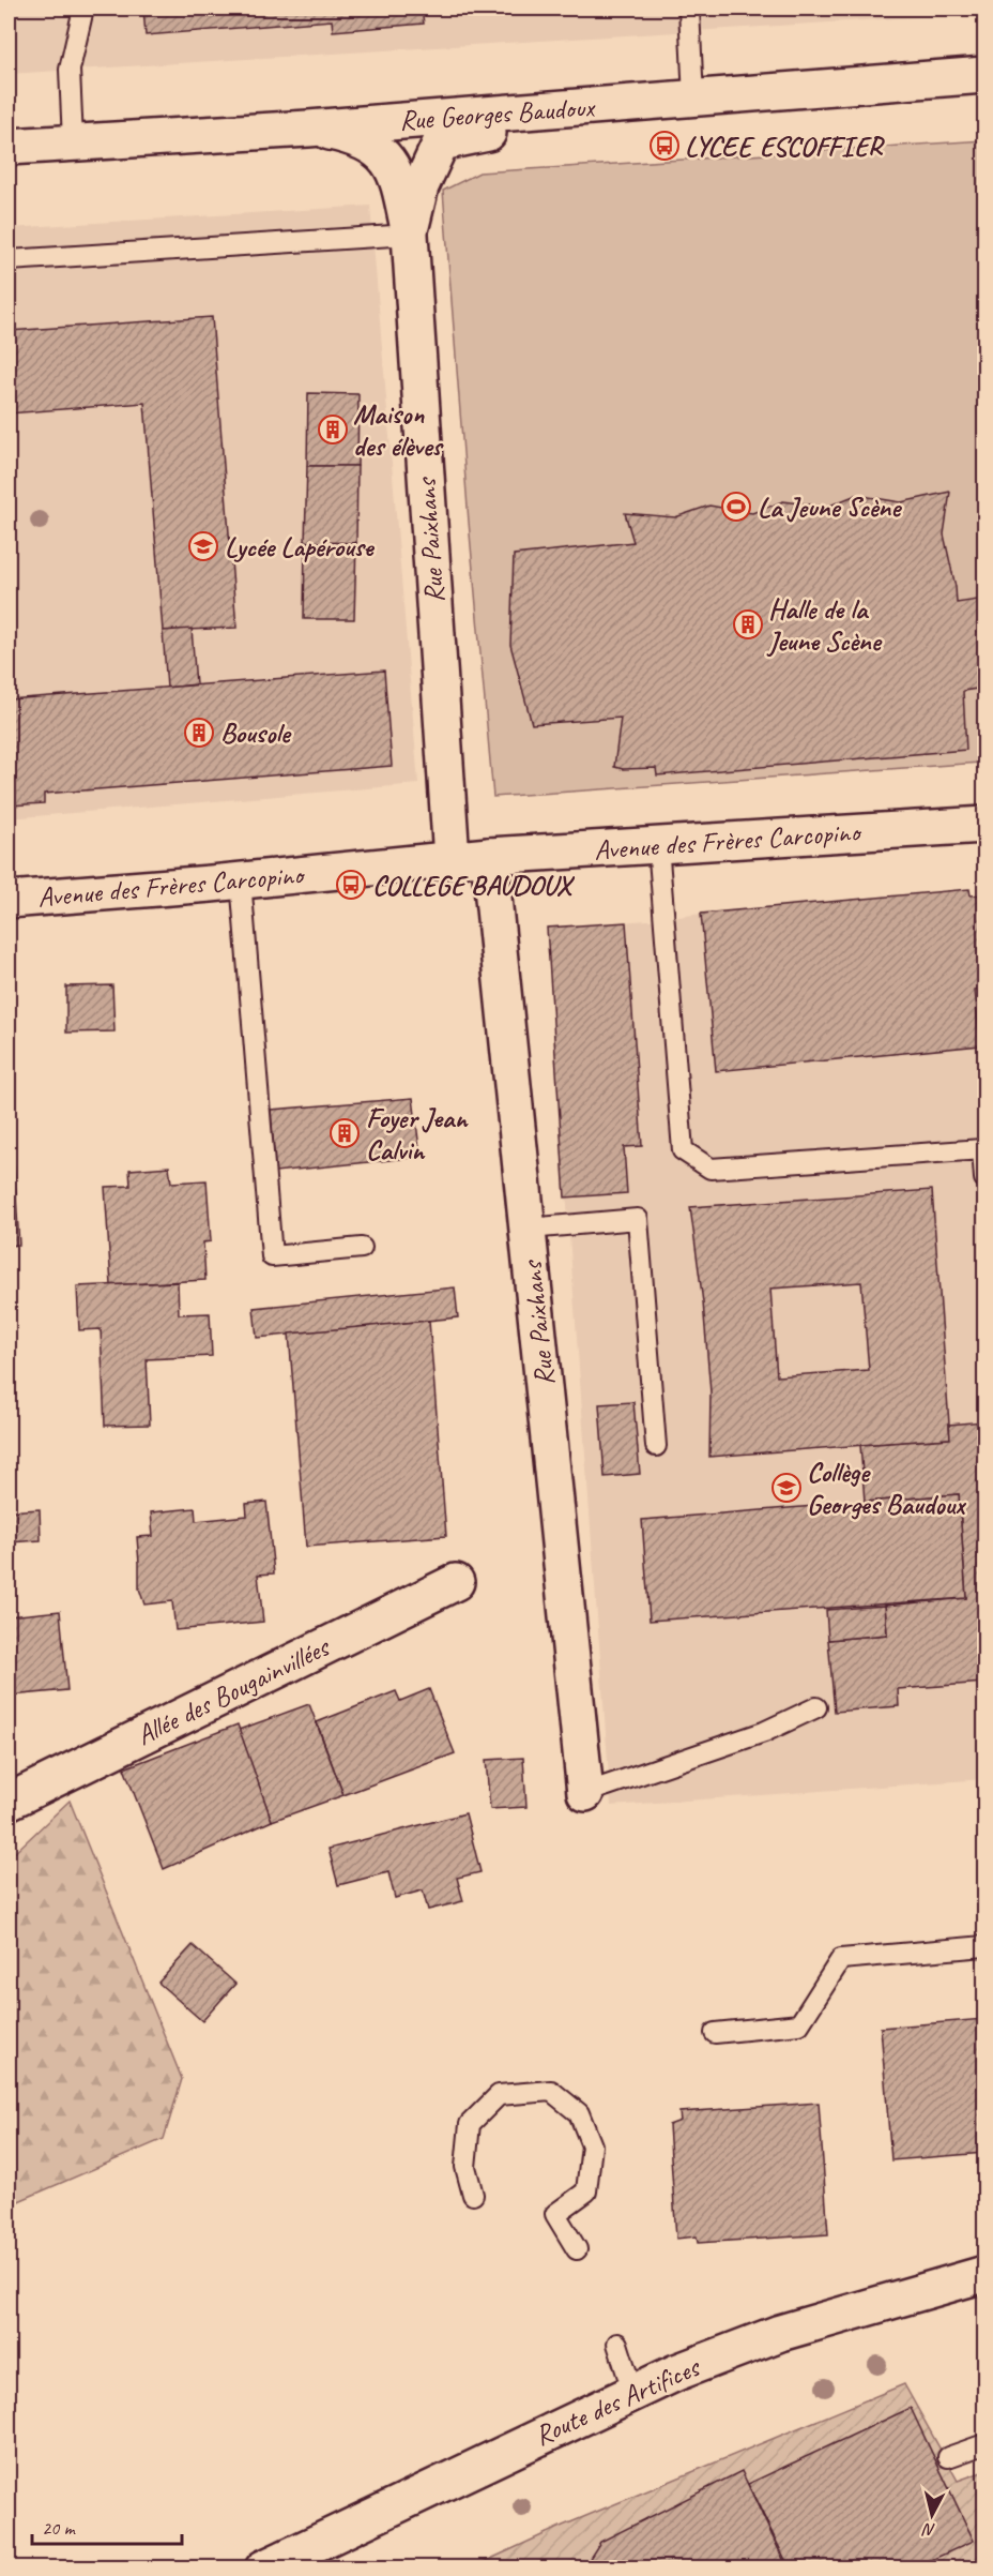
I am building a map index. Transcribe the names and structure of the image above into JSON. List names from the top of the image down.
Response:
{
  "streets": {
    "street": [
      "Rue Georges Baudoux",
      "Rue Paixhans",
      "Avenue des Frères Carcopino",
      "Allée des Bougainvillées",
      "Route des Artifices"
    ]
  },
  "crossings": [
    ["Rue Georges Baudoux", "Rue Paixhans"],
    ["Rue Paixhans", "Avenue des Frères Carcopino"]
  ],
  "places": {
    "bus stop": ["LYCEE ESCOFFIER", "COLLEGE BAUDOUX"],
    "building": [
      "Maison des élèves",
      "Halle de la Jeune Scène",
      "Bousole",
      "Foyer Jean Calvin"
    ],
    "sports": ["La Jeune Scène"],
    "school or university": ["Lycée Lapérouse", "Collège Georges Baudoux"]
  },
  "scale_bar": "20 m",
  "north": "bottom"
}
